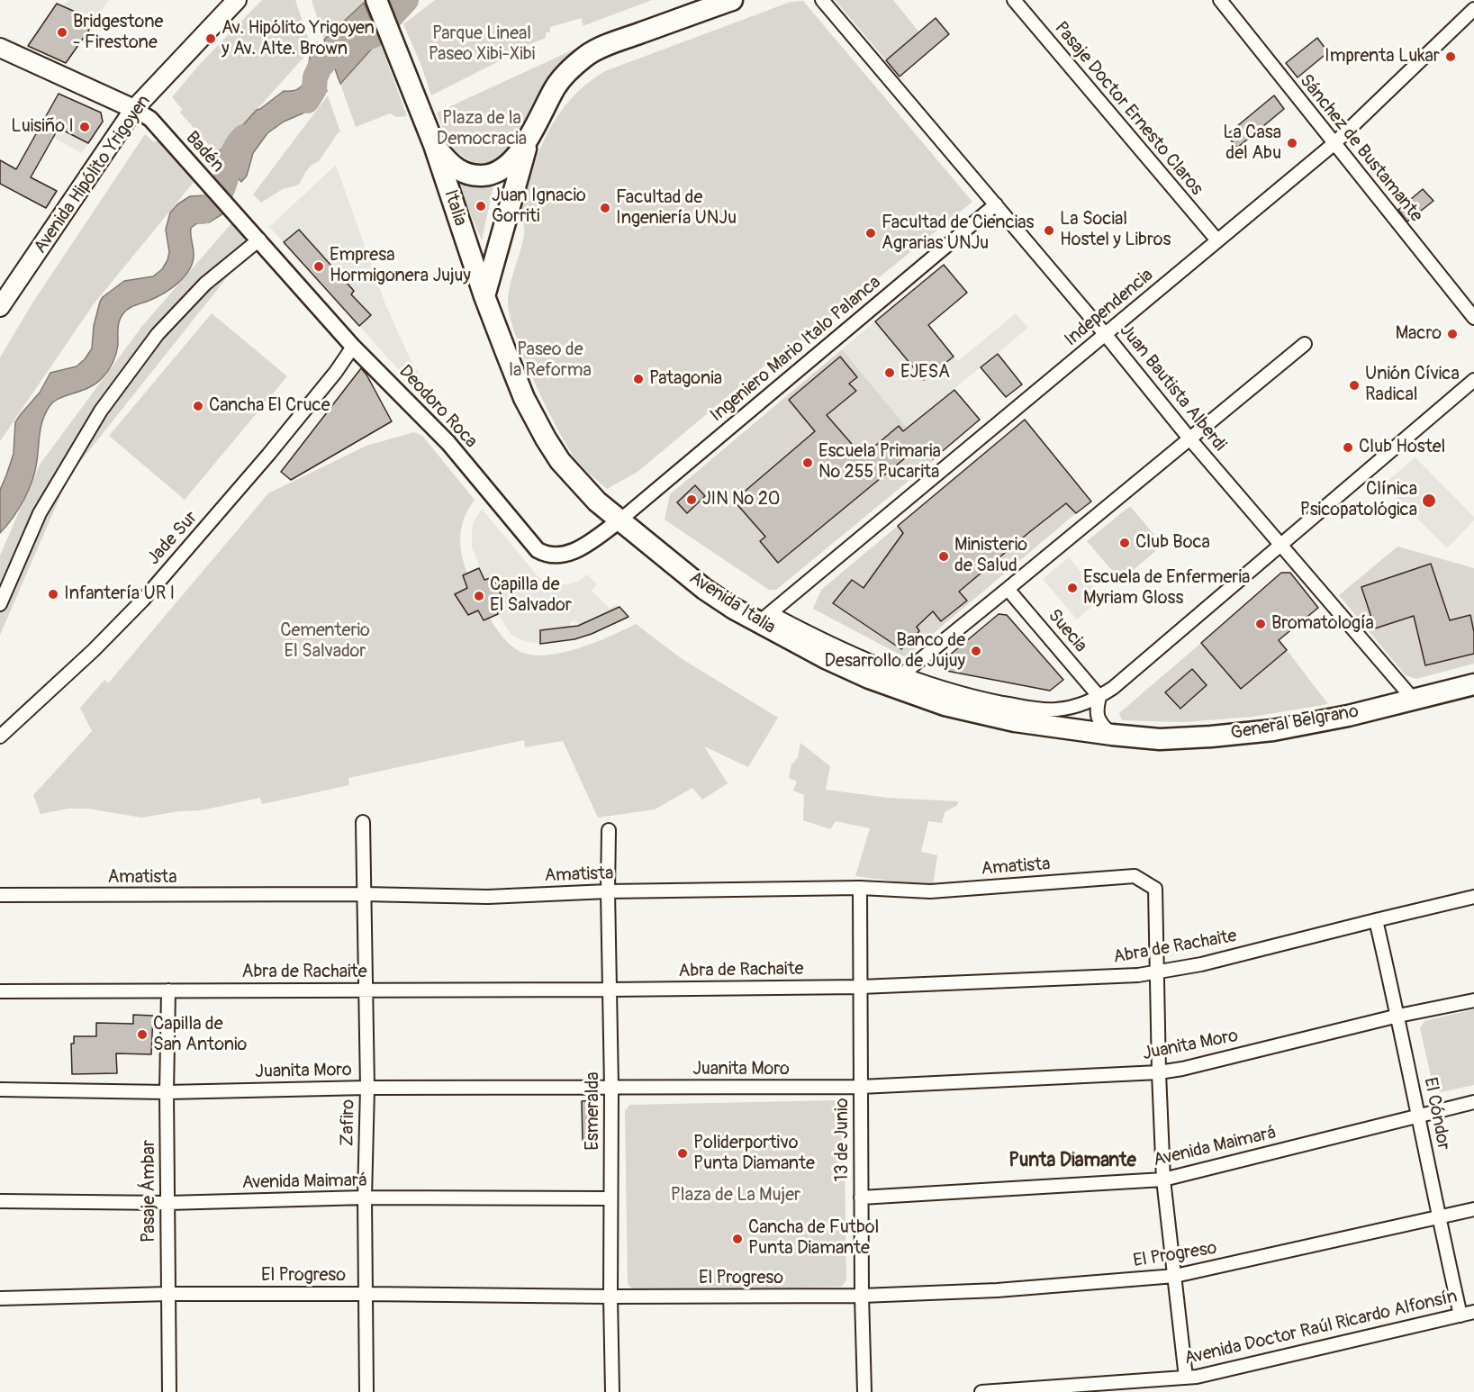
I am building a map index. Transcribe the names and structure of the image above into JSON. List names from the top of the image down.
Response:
{
  "streets": {
    "main road": [
      "Avenida Hipólito Yrigoyen",
      "Italia",
      "Avenida Italia",
      "General Belgrano"
    ],
    "street": [
      "Pasaje Doctor Ernesto Claros",
      "Sánchez de Bustamante",
      "Badén",
      "Independencia",
      "Ingeniero Mario Italo Palanca",
      "Juan Bautista Alberdi",
      "Deodoro Roca",
      "Jade Sur",
      "Suecia",
      "Amatista",
      "Abra de Rachaite",
      "Juanita Moro",
      "Esmeralda",
      "El Cóndor",
      "Zafiro",
      "13 de Junio",
      "Avenida Maimará",
      "Pasaje Ámbar",
      "El Progreso",
      "Avenida Doctor Raúl Ricardo Alfonsín"
    ]
  },
  "crossings": [
    ["Pasaje Doctor Ernesto Claros", "Independencia"],
    ["Sánchez de Bustamante", "Independencia"],
    ["Badén", "Avenida Hipólito Yrigoyen"],
    ["Badén", "Deodoro Roca"],
    ["Italia", "Avenida Italia"],
    ["Independencia", "Juan Bautista Alberdi"],
    ["Independencia", "Avenida Italia"],
    ["Ingeniero Mario Italo Palanca", "Juan Bautista Alberdi"],
    ["Ingeniero Mario Italo Palanca", "Deodoro Roca"],
    ["Ingeniero Mario Italo Palanca", "Avenida Italia"],
    ["Juan Bautista Alberdi", "Avenida Italia"],
    ["Juan Bautista Alberdi", "General Belgrano"],
    ["Deodoro Roca", "Jade Sur"],
    ["Deodoro Roca", "Avenida Italia"],
    ["Avenida Italia", "Suecia"],
    ["Avenida Italia", "General Belgrano"],
    ["Amatista", "Abra de Rachaite"],
    ["Amatista", "Esmeralda"],
    ["Amatista", "Zafiro"],
    ["Amatista", "13 de Junio"],
    ["Abra de Rachaite", "Esmeralda"],
    ["Abra de Rachaite", "El Cóndor"],
    ["Abra de Rachaite", "Zafiro"],
    ["Abra de Rachaite", "13 de Junio"],
    ["Abra de Rachaite", "Pasaje Ámbar"],
    ["Juanita Moro", "Esmeralda"],
    ["Juanita Moro", "El Cóndor"],
    ["Juanita Moro", "Zafiro"],
    ["Juanita Moro", "13 de Junio"],
    ["Juanita Moro", "Pasaje Ámbar"],
    ["Esmeralda", "Avenida Maimará"],
    ["Esmeralda", "El Progreso"],
    ["El Cóndor", "Avenida Maimará"],
    ["El Cóndor", "El Progreso"],
    ["El Cóndor", "Avenida Doctor Raúl Ricardo Alfonsín"],
    ["Zafiro", "Avenida Maimará"],
    ["Zafiro", "El Progreso"],
    ["13 de Junio", "Avenida Maimará"],
    ["13 de Junio", "El Progreso"],
    ["Avenida Maimará", "Pasaje Ámbar"],
    ["Pasaje Ámbar", "El Progreso"]
  ],
  "districts": ["Punta Diamante"],
  "parks": [
    "Parque Lineal Paseo Xibi-Xibi",
    "Plaza de la Democracia",
    "Paseo de la Reforma",
    "Cementerio El Salvador",
    "Plaza de La Mujer"
  ],
  "places": [
    "Bridgestone - Firestone",
    "Av. Hipólito Yrigoyen y Av. Alte. Brown",
    "Imprenta Lukar",
    "Luisiño I",
    "La Casa del Abu",
    "Juan Ignacio Gorriti",
    "Facultad de Ingeniería UNJu",
    "La Social Hostel y Libros",
    "Facultad de Ciencias Agrarias UNJu",
    "Empresa Hormigonera Jujuy",
    "Macro",
    "EJESA",
    "Patagonia",
    "Unión Cívica Radical",
    "Cancha El Cruce",
    "Club Hostel",
    "Escuela Primaria Nº 255 Pucarita",
    "JIN Nº 20",
    "Clínica Psicopatológica",
    "Club Boca",
    "Ministerio de Salud",
    "Escuela de Enfermeria Myriam Gloss",
    "Infantería UR I",
    "Capilla de El Salvador",
    "Bromatología",
    "Banco de Desarrollo de Jujuy",
    "Capilla de San Antonio",
    "Poliderportivo Punta Diamante",
    "Cancha de Futbol Punta Diamante"
  ]
}
